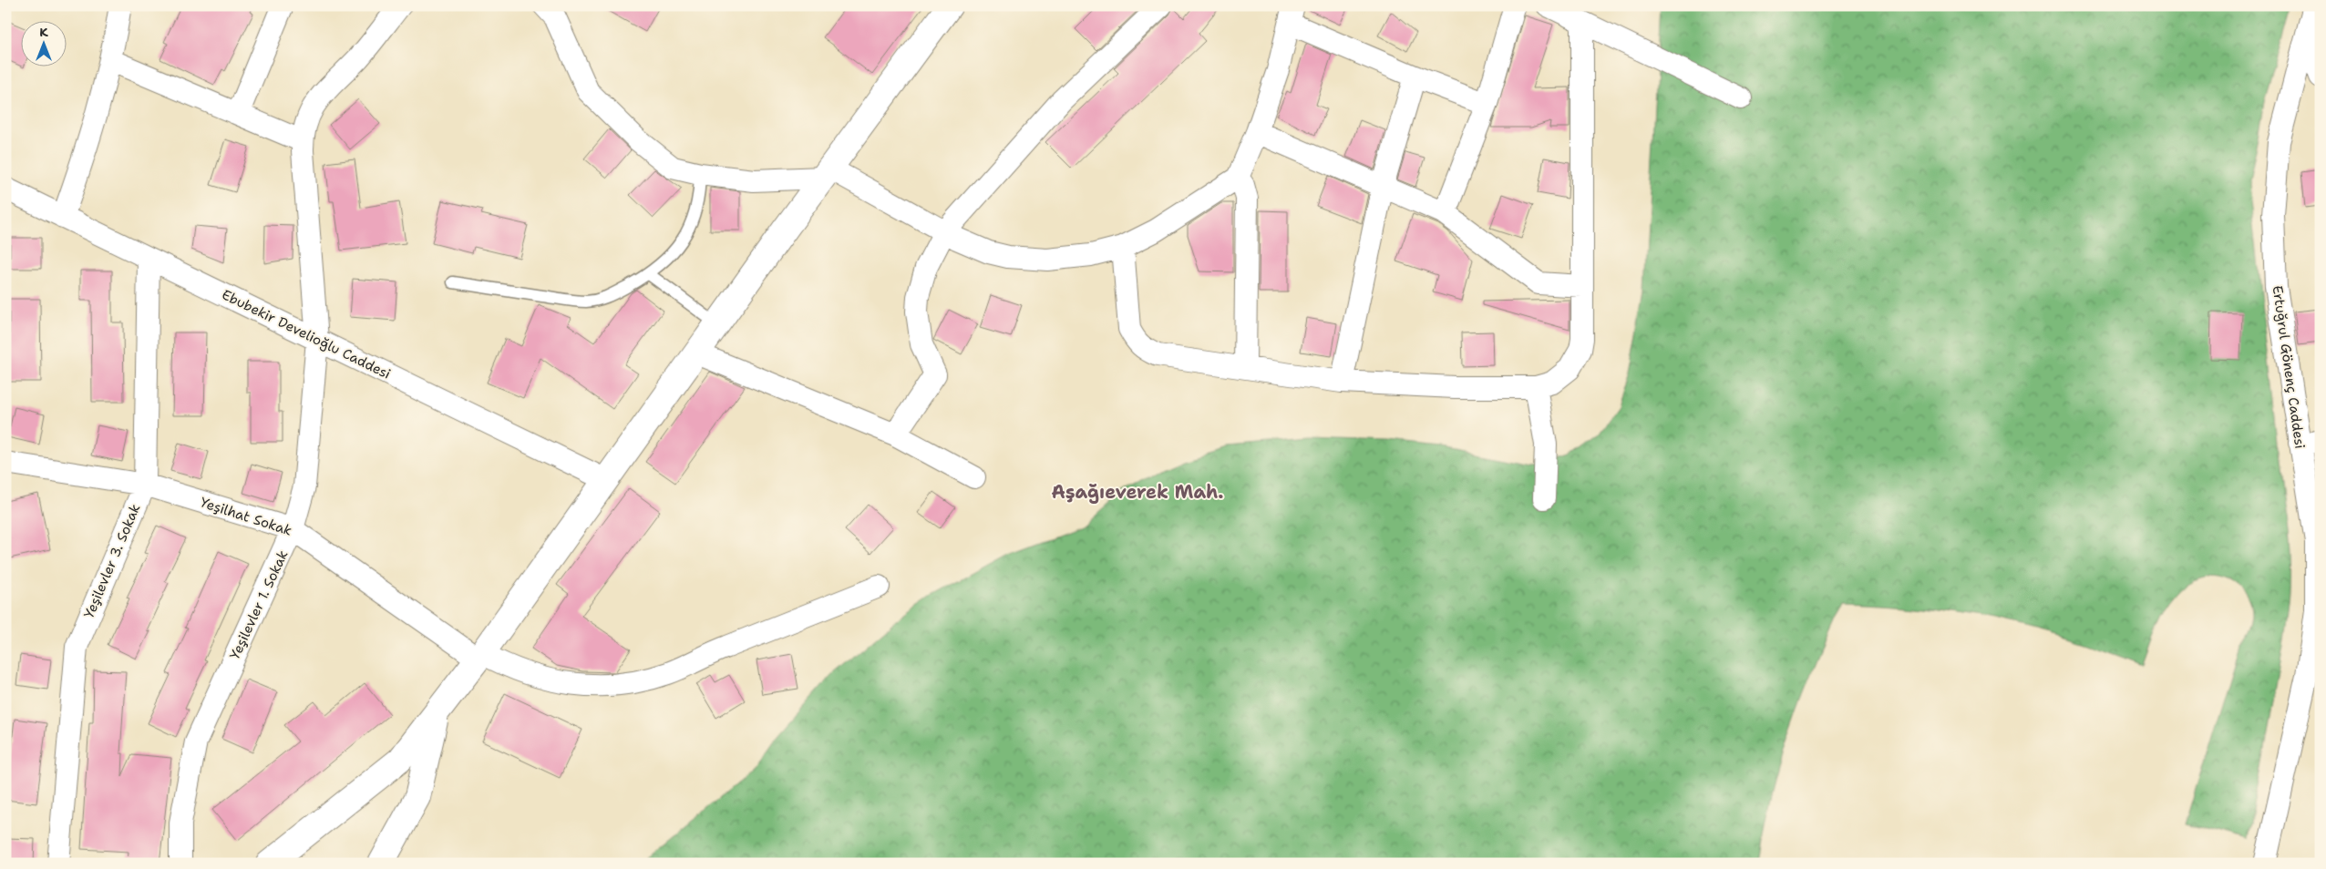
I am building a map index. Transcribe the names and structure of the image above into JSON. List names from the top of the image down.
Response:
{
  "streets": {
    "street": [
      "Ebubekir Develioğlu Caddesi",
      "Ertuğrul Gönenç Caddesi",
      "Yeşilhat Sokak",
      "Yeşilevler 3. Sokak",
      "Yeşilevler 1. Sokak"
    ]
  },
  "crossings": [
    ["Ebubekir Develioğlu Caddesi", "Yeşilevler 3. Sokak"],
    ["Ebubekir Develioğlu Caddesi", "Yeşilevler 1. Sokak"],
    ["Yeşilhat Sokak", "Yeşilevler 3. Sokak"],
    ["Yeşilhat Sokak", "Yeşilevler 1. Sokak"]
  ],
  "districts": ["Aşağıeverek Mah."],
  "north": "top"
}
